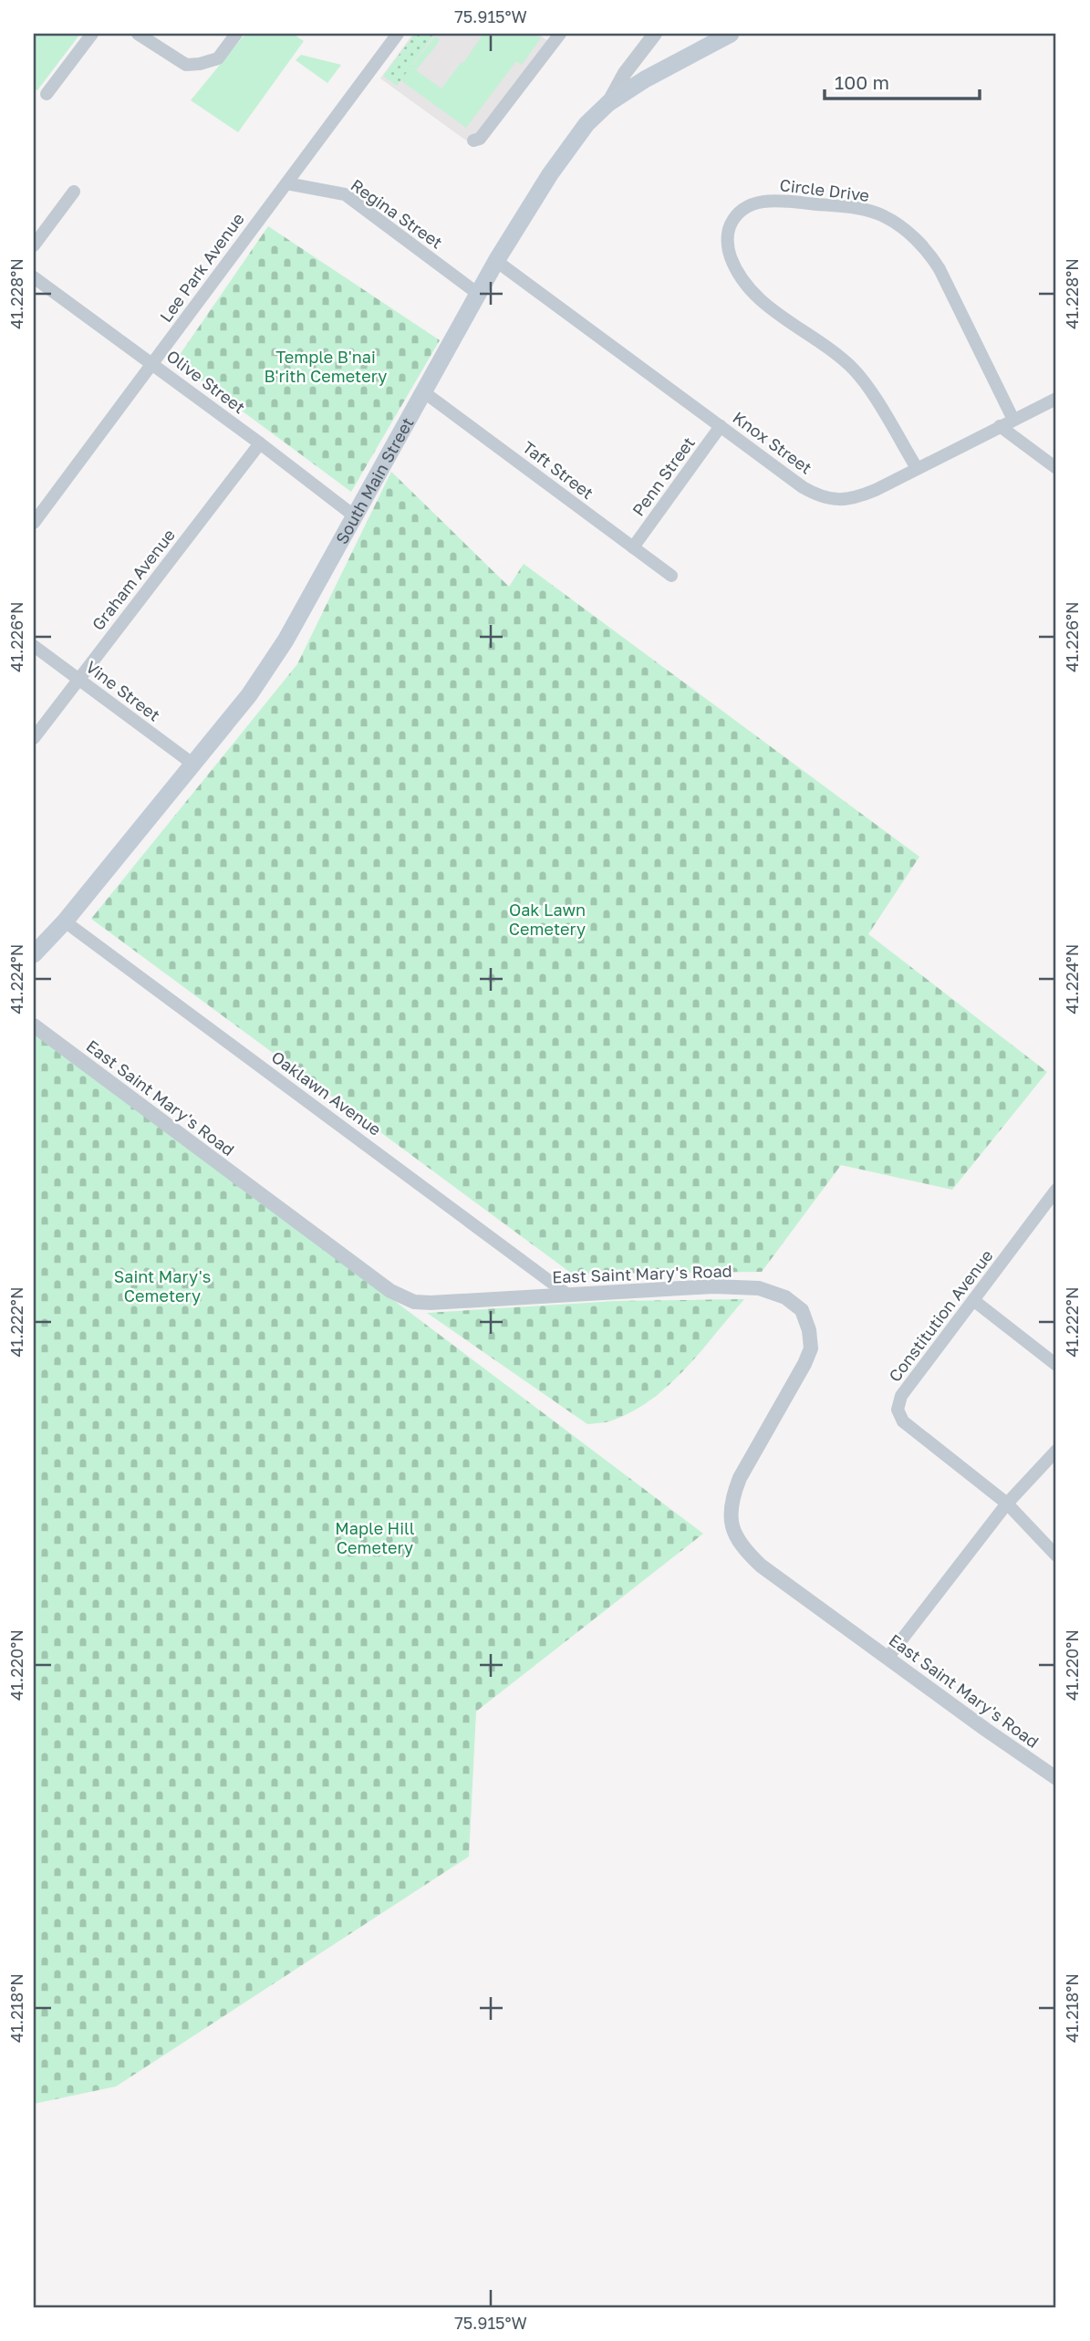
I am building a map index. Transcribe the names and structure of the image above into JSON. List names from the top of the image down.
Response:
{
  "streets": {
    "main road": ["South Main Street"],
    "street": [
      "Circle Drive",
      "Regina Street",
      "Lee Park Avenue",
      "Olive Street",
      "Knox Street",
      "Taft Street",
      "Penn Street",
      "Graham Avenue",
      "Vine Street",
      "Oaklawn Avenue",
      "East Saint Mary's Road",
      "Constitution Avenue"
    ]
  },
  "crossings": [
    ["Circle Drive", "Knox Street"],
    ["Regina Street", "Lee Park Avenue"],
    ["Regina Street", "South Main Street"],
    ["Lee Park Avenue", "Olive Street"],
    ["Olive Street", "South Main Street"],
    ["Olive Street", "Graham Avenue"],
    ["Knox Street", "Penn Street"],
    ["Knox Street", "South Main Street"],
    ["Taft Street", "Penn Street"],
    ["Taft Street", "South Main Street"],
    ["South Main Street", "Vine Street"],
    ["South Main Street", "Oaklawn Avenue"],
    ["Graham Avenue", "Vine Street"],
    ["Oaklawn Avenue", "East Saint Mary's Road"]
  ],
  "parks": [
    "Temple B'nai B'rith Cemetery",
    "Oak Lawn Cemetery",
    "Saint Mary's Cemetery",
    "Maple Hill Cemetery"
  ],
  "scale_bar": "100 m",
  "coordinates": [
    "75.915°W",
    "41.228°N",
    "41.226°N",
    "41.224°N",
    "41.222°N",
    "41.220°N",
    "41.218°N"
  ]
}
